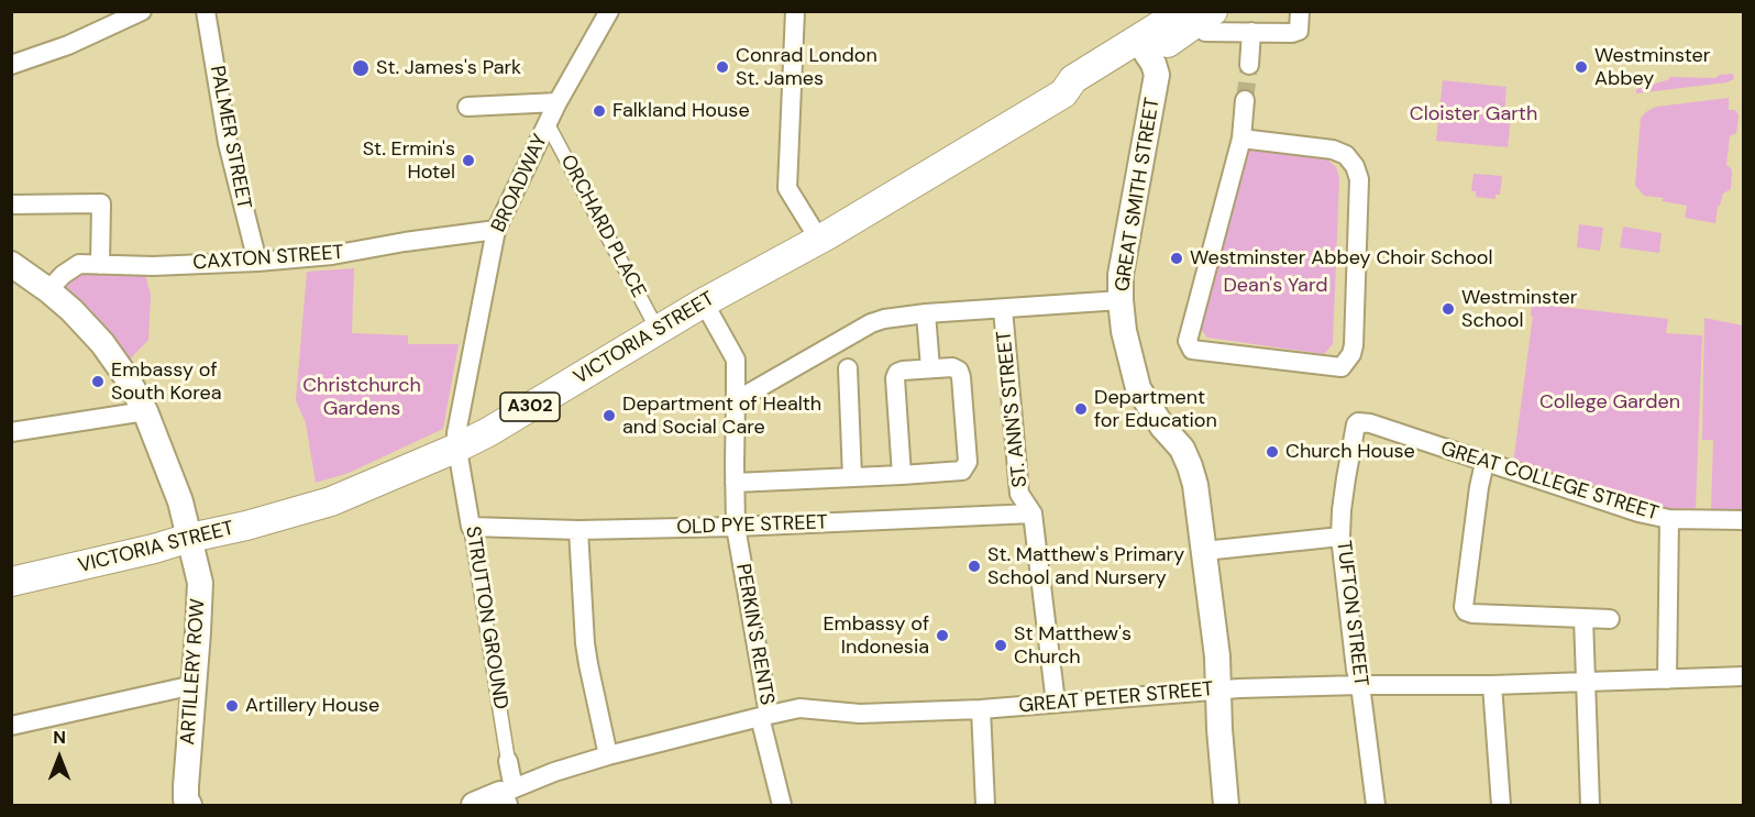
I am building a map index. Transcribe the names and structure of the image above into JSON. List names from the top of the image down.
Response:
{
  "streets": {
    "main road": [
      "GREAT SMITH STREET",
      "VICTORIA STREET",
      "A302",
      "ARTILLERY ROW"
    ],
    "street": [
      "PALMER STREET",
      "BROADWAY",
      "ORCHARD PLACE",
      "CAXTON STREET",
      "ST. ANN'S STREET",
      "GREAT COLLEGE STREET",
      "OLD PYE STREET",
      "TUFTON STREET",
      "STRUTTON GROUND",
      "PERKIN'S RENTS",
      "GREAT PETER STREET"
    ]
  },
  "crossings": [
    ["PALMER STREET", "CAXTON STREET"],
    ["BROADWAY", "ORCHARD PLACE"],
    ["BROADWAY", "CAXTON STREET"],
    ["BROADWAY", "VICTORIA STREET"],
    ["BROADWAY", "STRUTTON GROUND"],
    ["GREAT SMITH STREET", "VICTORIA STREET"],
    ["GREAT SMITH STREET", "A302"],
    ["GREAT SMITH STREET", "GREAT PETER STREET"],
    ["ORCHARD PLACE", "VICTORIA STREET"],
    ["CAXTON STREET", "ARTILLERY ROW"],
    ["VICTORIA STREET", "A302"],
    ["VICTORIA STREET", "STRUTTON GROUND"],
    ["VICTORIA STREET", "PERKIN'S RENTS"],
    ["VICTORIA STREET", "ARTILLERY ROW"],
    ["ST. ANN'S STREET", "OLD PYE STREET"],
    ["ST. ANN'S STREET", "GREAT PETER STREET"],
    ["GREAT COLLEGE STREET", "TUFTON STREET"],
    ["OLD PYE STREET", "STRUTTON GROUND"],
    ["OLD PYE STREET", "PERKIN'S RENTS"],
    ["TUFTON STREET", "GREAT PETER STREET"],
    ["STRUTTON GROUND", "GREAT PETER STREET"],
    ["PERKIN'S RENTS", "GREAT PETER STREET"]
  ],
  "parks": [
    "Cloister Garth",
    "Dean's Yard",
    "Christchurch Gardens",
    "College Garden"
  ],
  "places": [
    "Conrad London St. James",
    "Westminster Abbey",
    "St. James's Park",
    "Falkland House",
    "St. Ermin's Hotel",
    "Westminster Abbey Choir School",
    "Westminster School",
    "Embassy of South Korea",
    "Department for Education",
    "Department of Health and Social Care",
    "Church House",
    "St. Matthew's Primary School and Nursery",
    "Embassy of Indonesia",
    "St Matthew's Church",
    "Artillery House"
  ],
  "north": "top"
}
